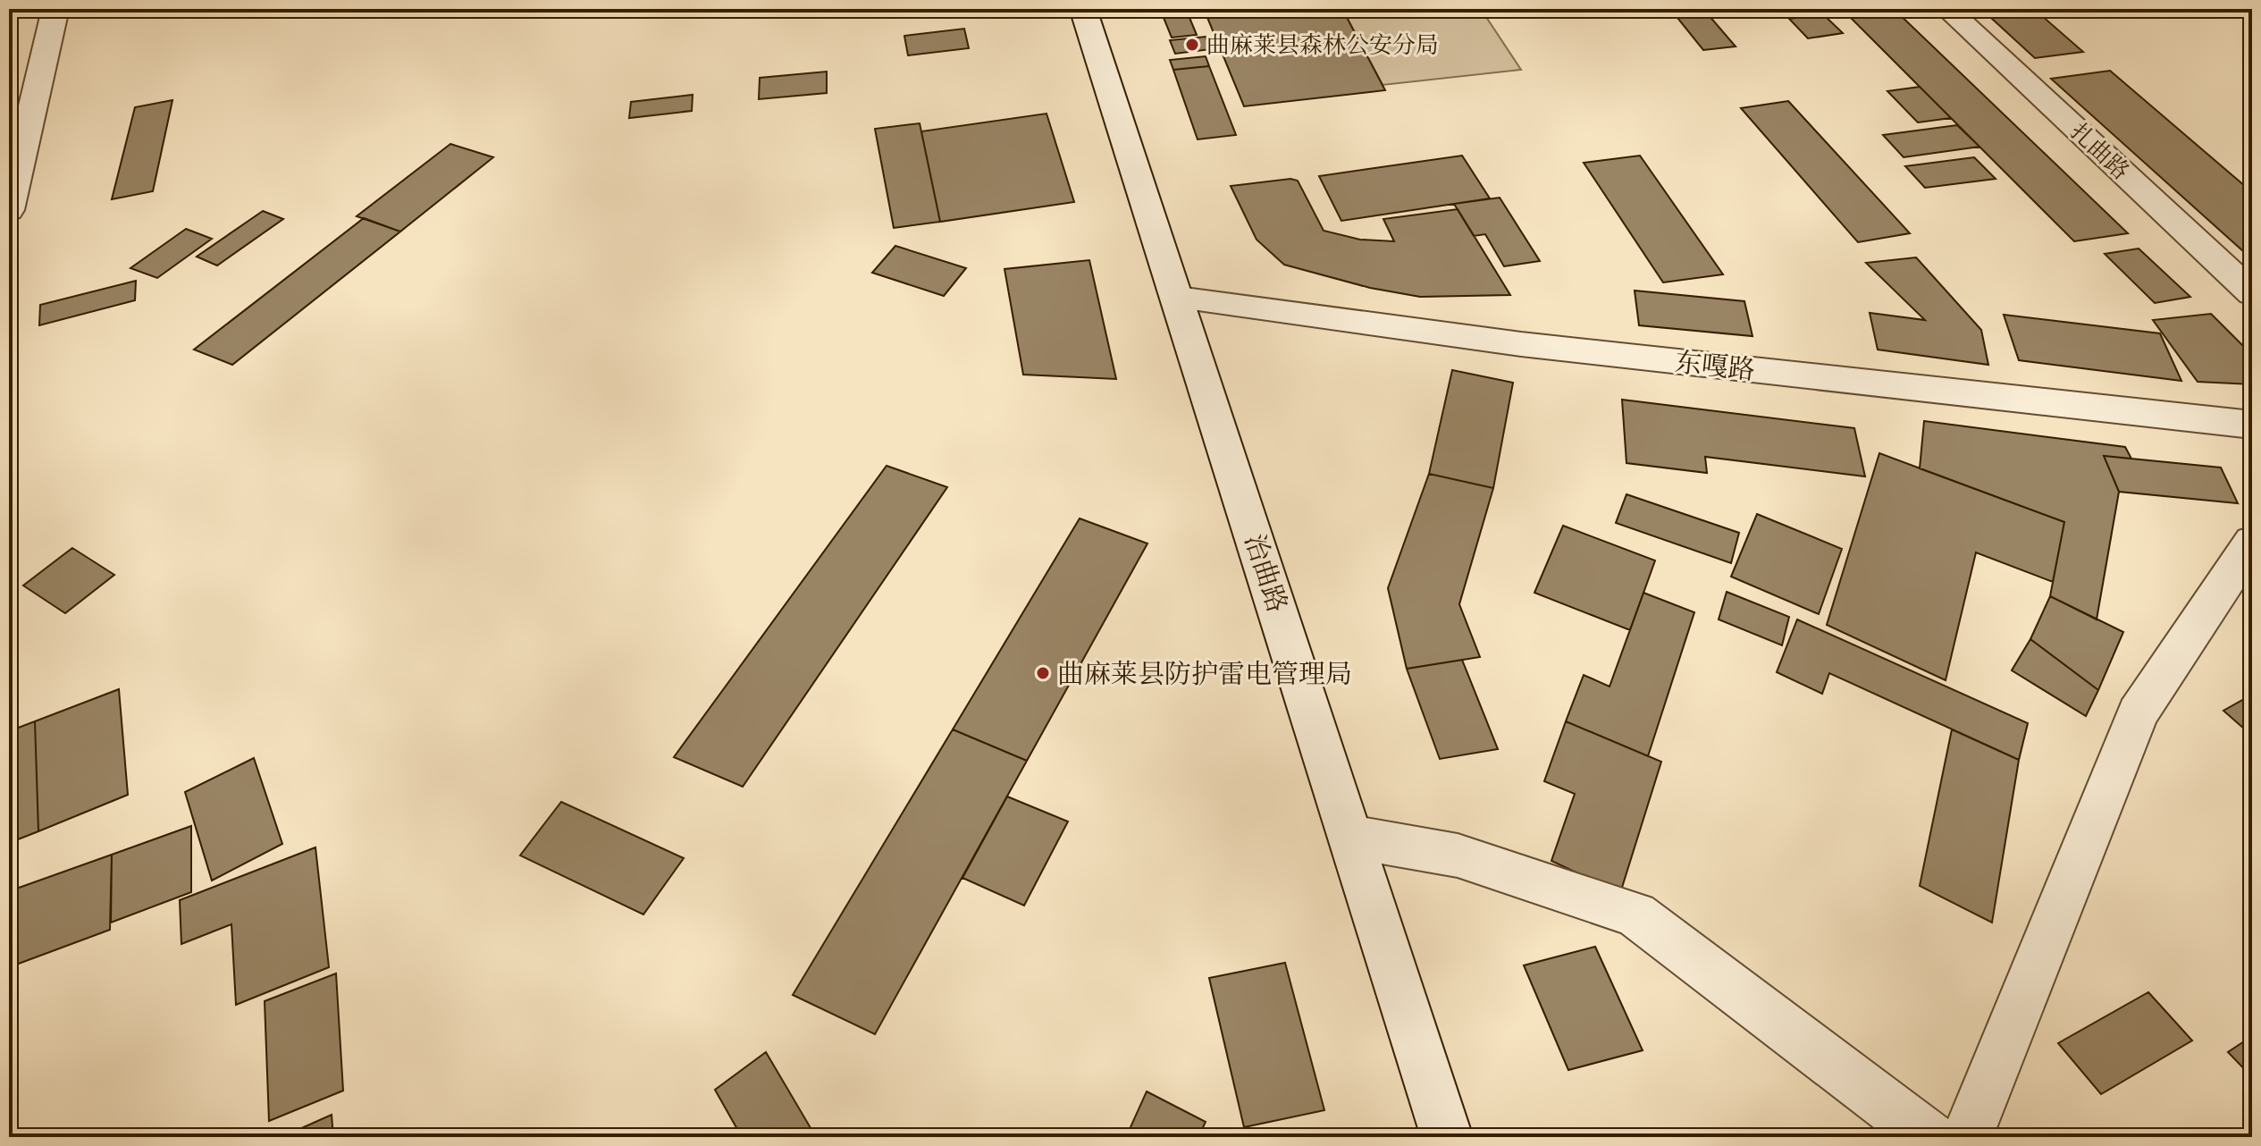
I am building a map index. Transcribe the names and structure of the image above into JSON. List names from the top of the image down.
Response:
{
  "streets": {
    "street": ["扎曲路", "东嘎路", "治曲路"]
  },
  "crossings": [
    ["东嘎路", "治曲路"]
  ],
  "places": ["曲麻莱县森林公安分局", "曲麻莱县防护雷电管理局"]
}
